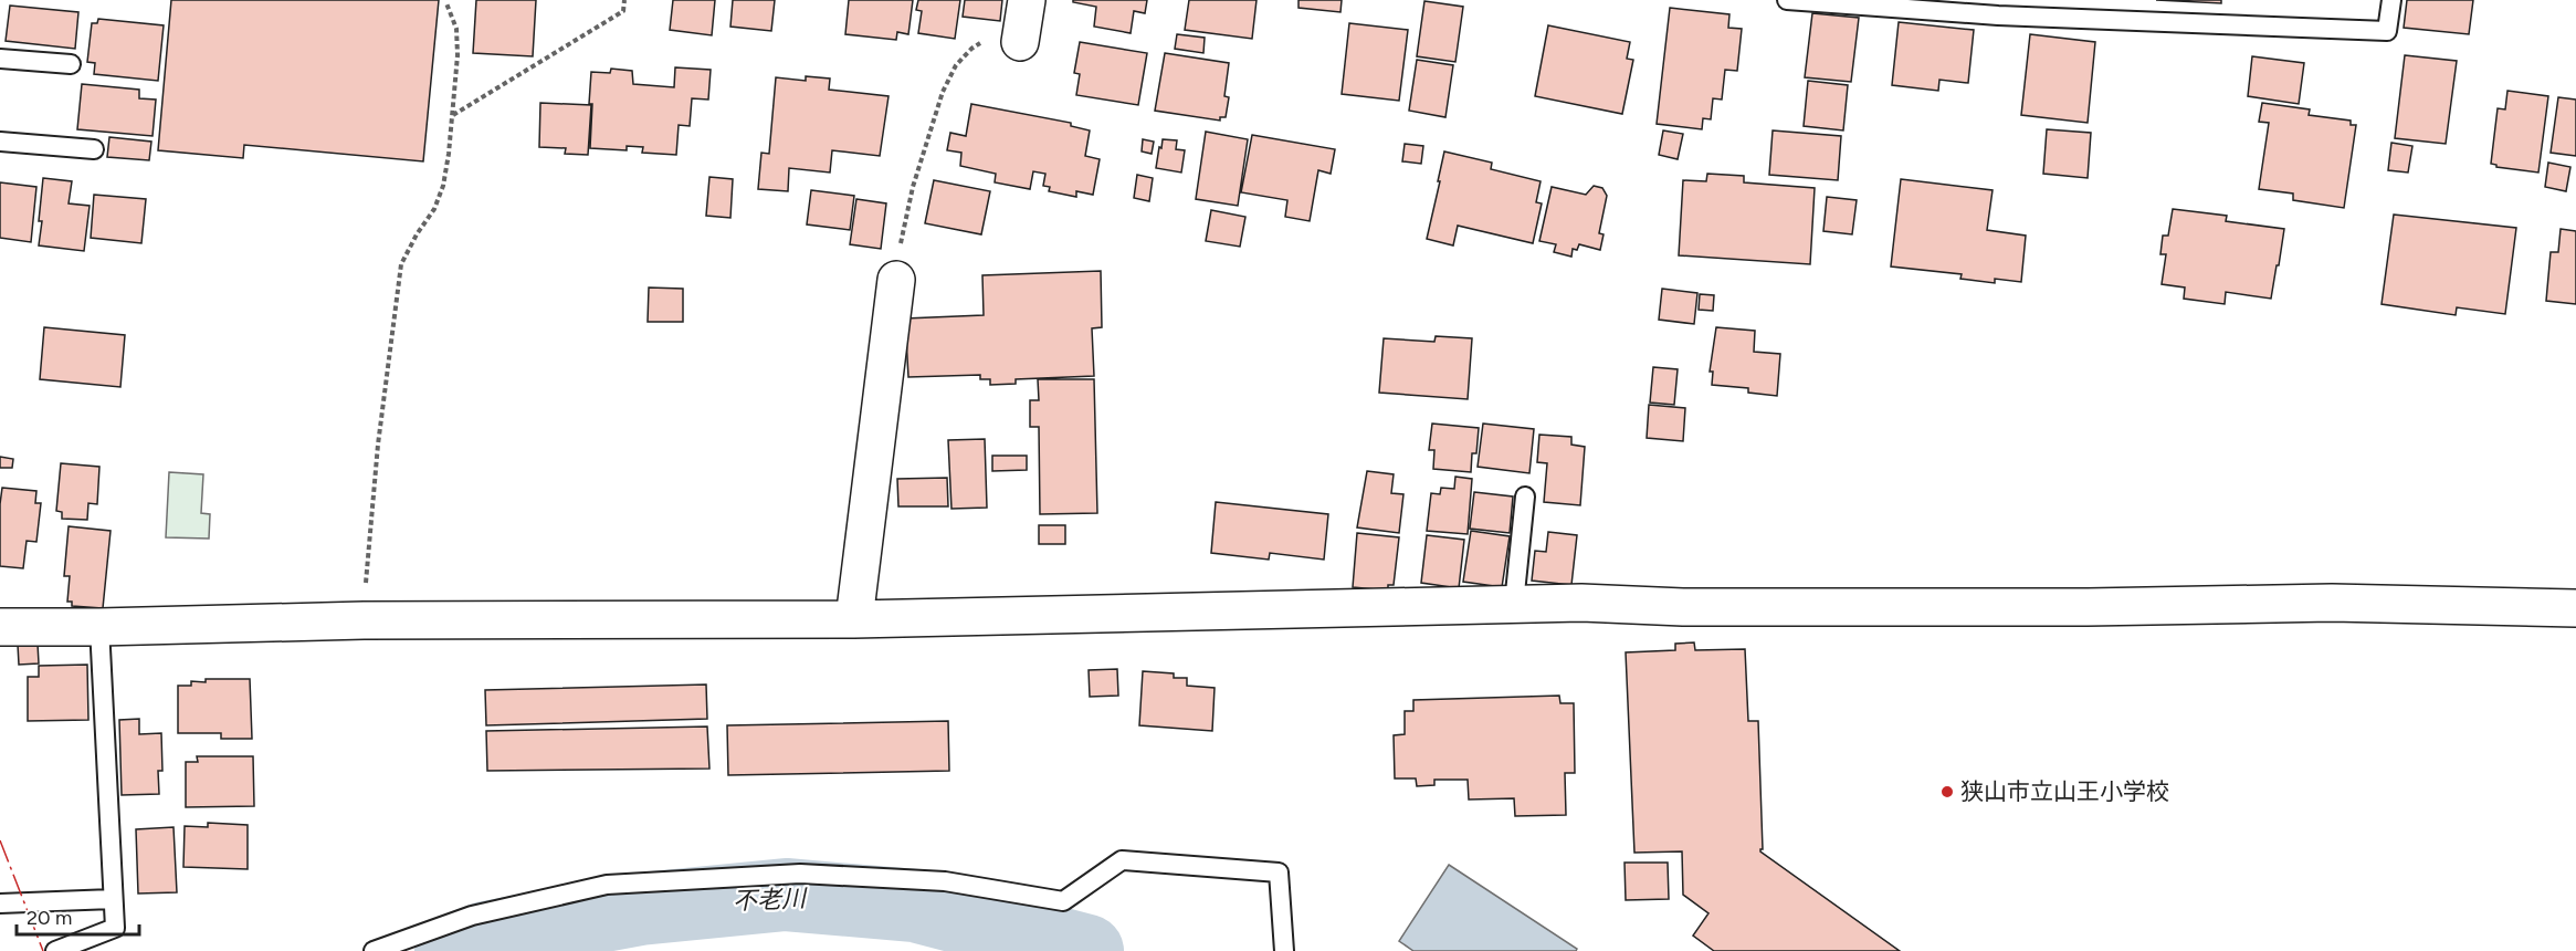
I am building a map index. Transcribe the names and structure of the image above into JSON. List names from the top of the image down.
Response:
{
  "water": ["不老川"],
  "places": ["狭山市立山王小学校"],
  "scale_bar": "20 m"
}
